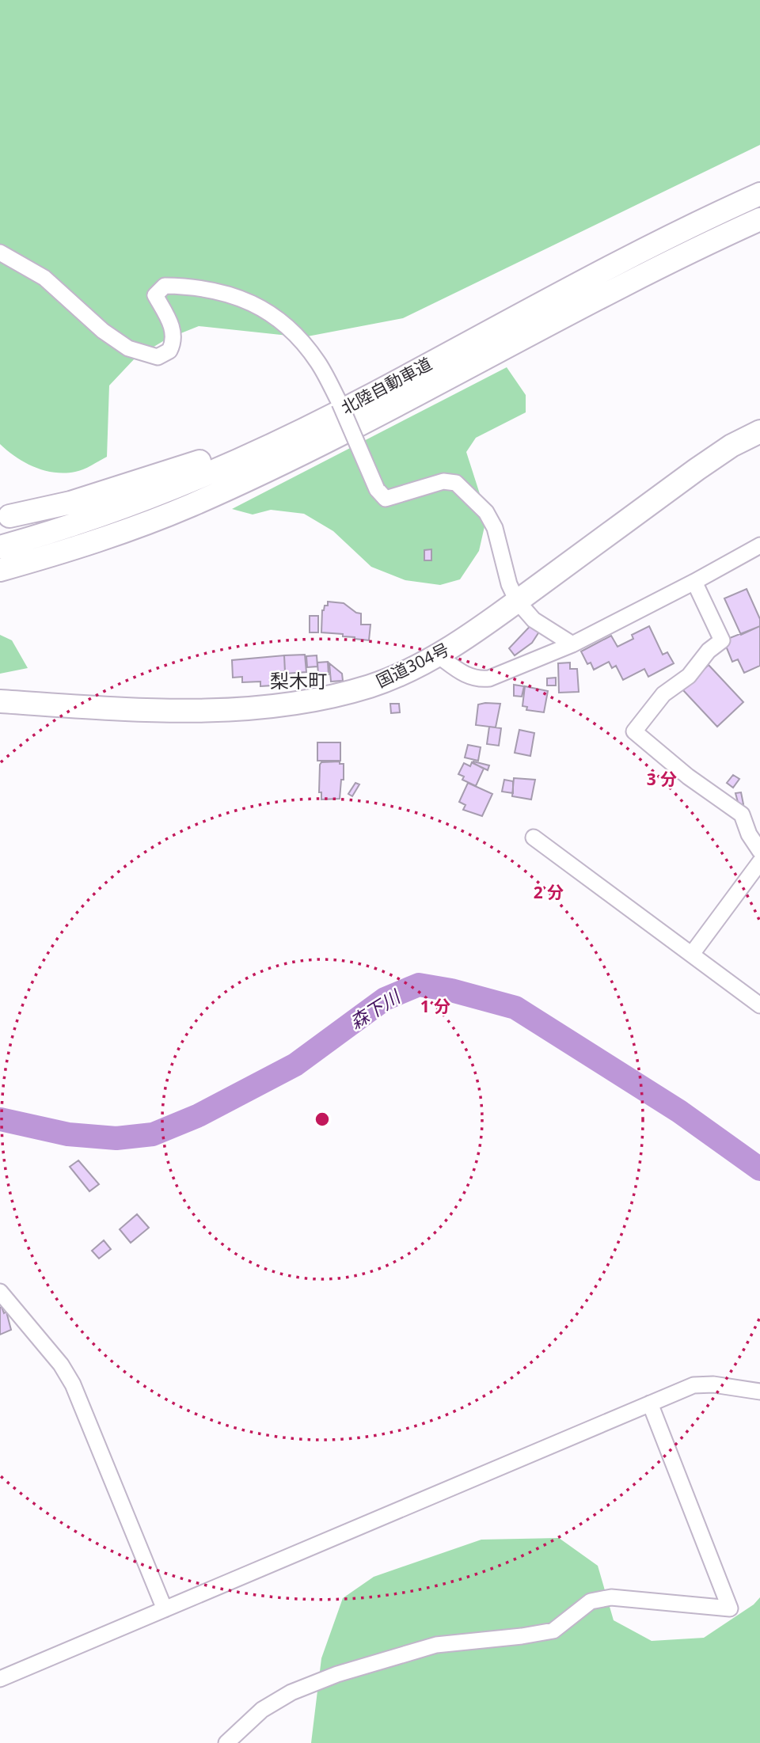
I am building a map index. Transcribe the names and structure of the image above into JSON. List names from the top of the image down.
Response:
{
  "streets": {
    "highway": ["北陸自動車道", "国道304号"]
  },
  "districts": ["梨木町"],
  "water": ["森下川"],
  "rings": ["3 分", "2 分", "1 分"]
}
